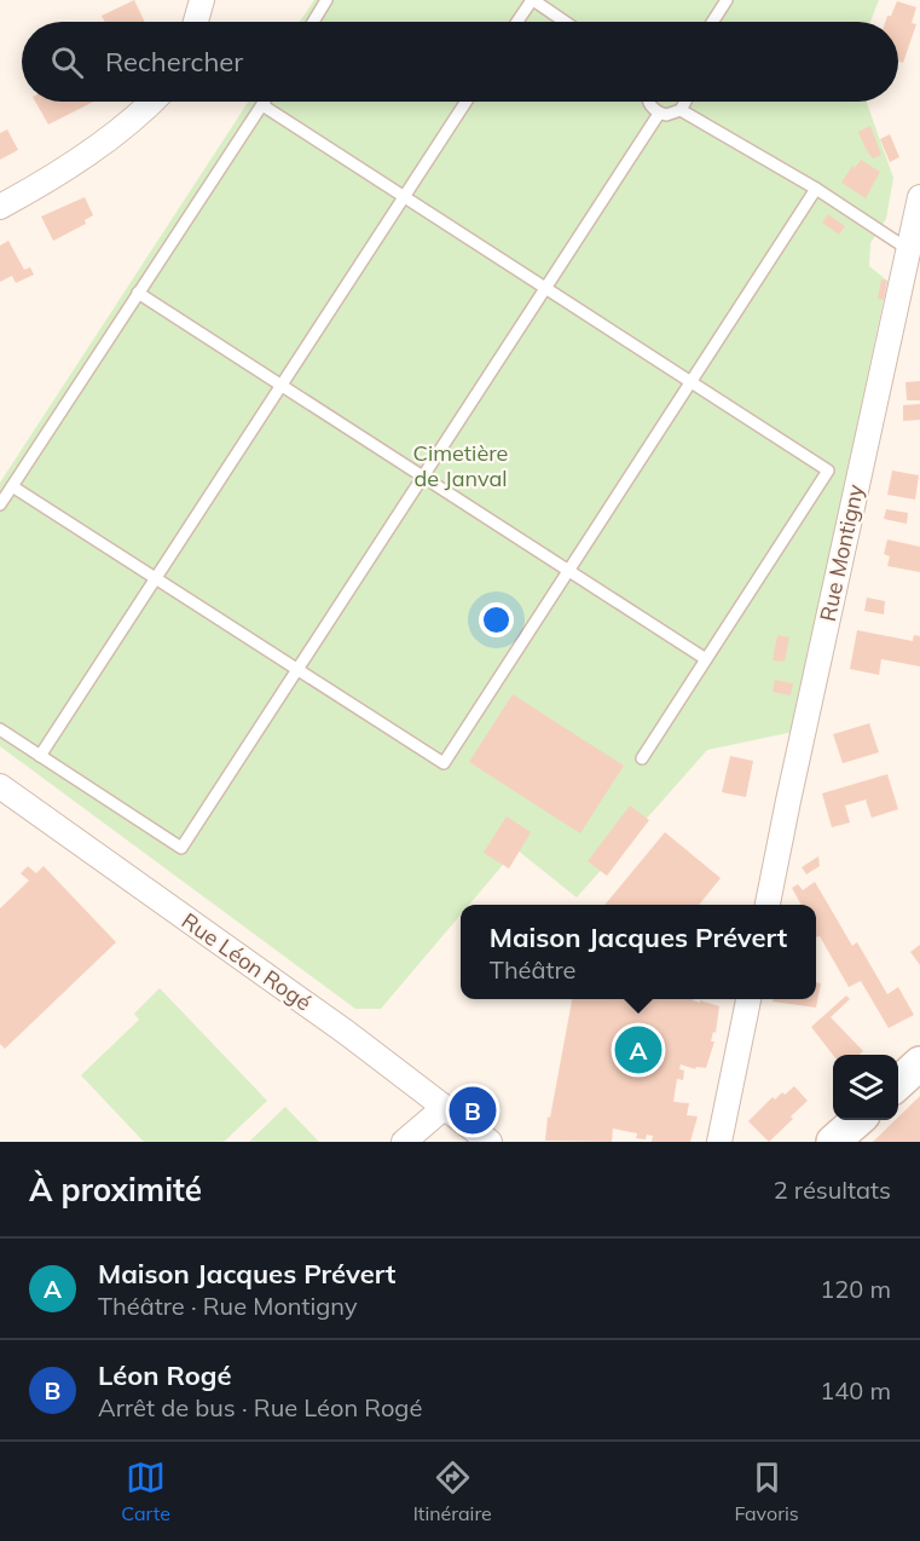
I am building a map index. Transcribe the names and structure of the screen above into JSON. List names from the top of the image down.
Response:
{
  "streets": {
    "street": ["Rue Montigny", "Rue Léon Rogé"]
  },
  "parks": ["Cimetière de Janval"],
  "page": {
    "search": "Rechercher",
    "popup": ["Maison Jacques Prévert", "Théâtre"],
    "pins": ["A", "B"],
    "heading": ["À proximité", "2 résultats"],
    "list": [
      {
        "mark": "A",
        "name": "Maison Jacques Prévert",
        "note": "Théâtre · Rue Montigny",
        "value": "120 m"
      },
      {
        "mark": "B",
        "name": "Léon Rogé",
        "note": "Arrêt de bus · Rue Léon Rogé",
        "value": "140 m"
      }
    ],
    "nav": ["Carte", "Itinéraire", "Favoris"]
  }
}
